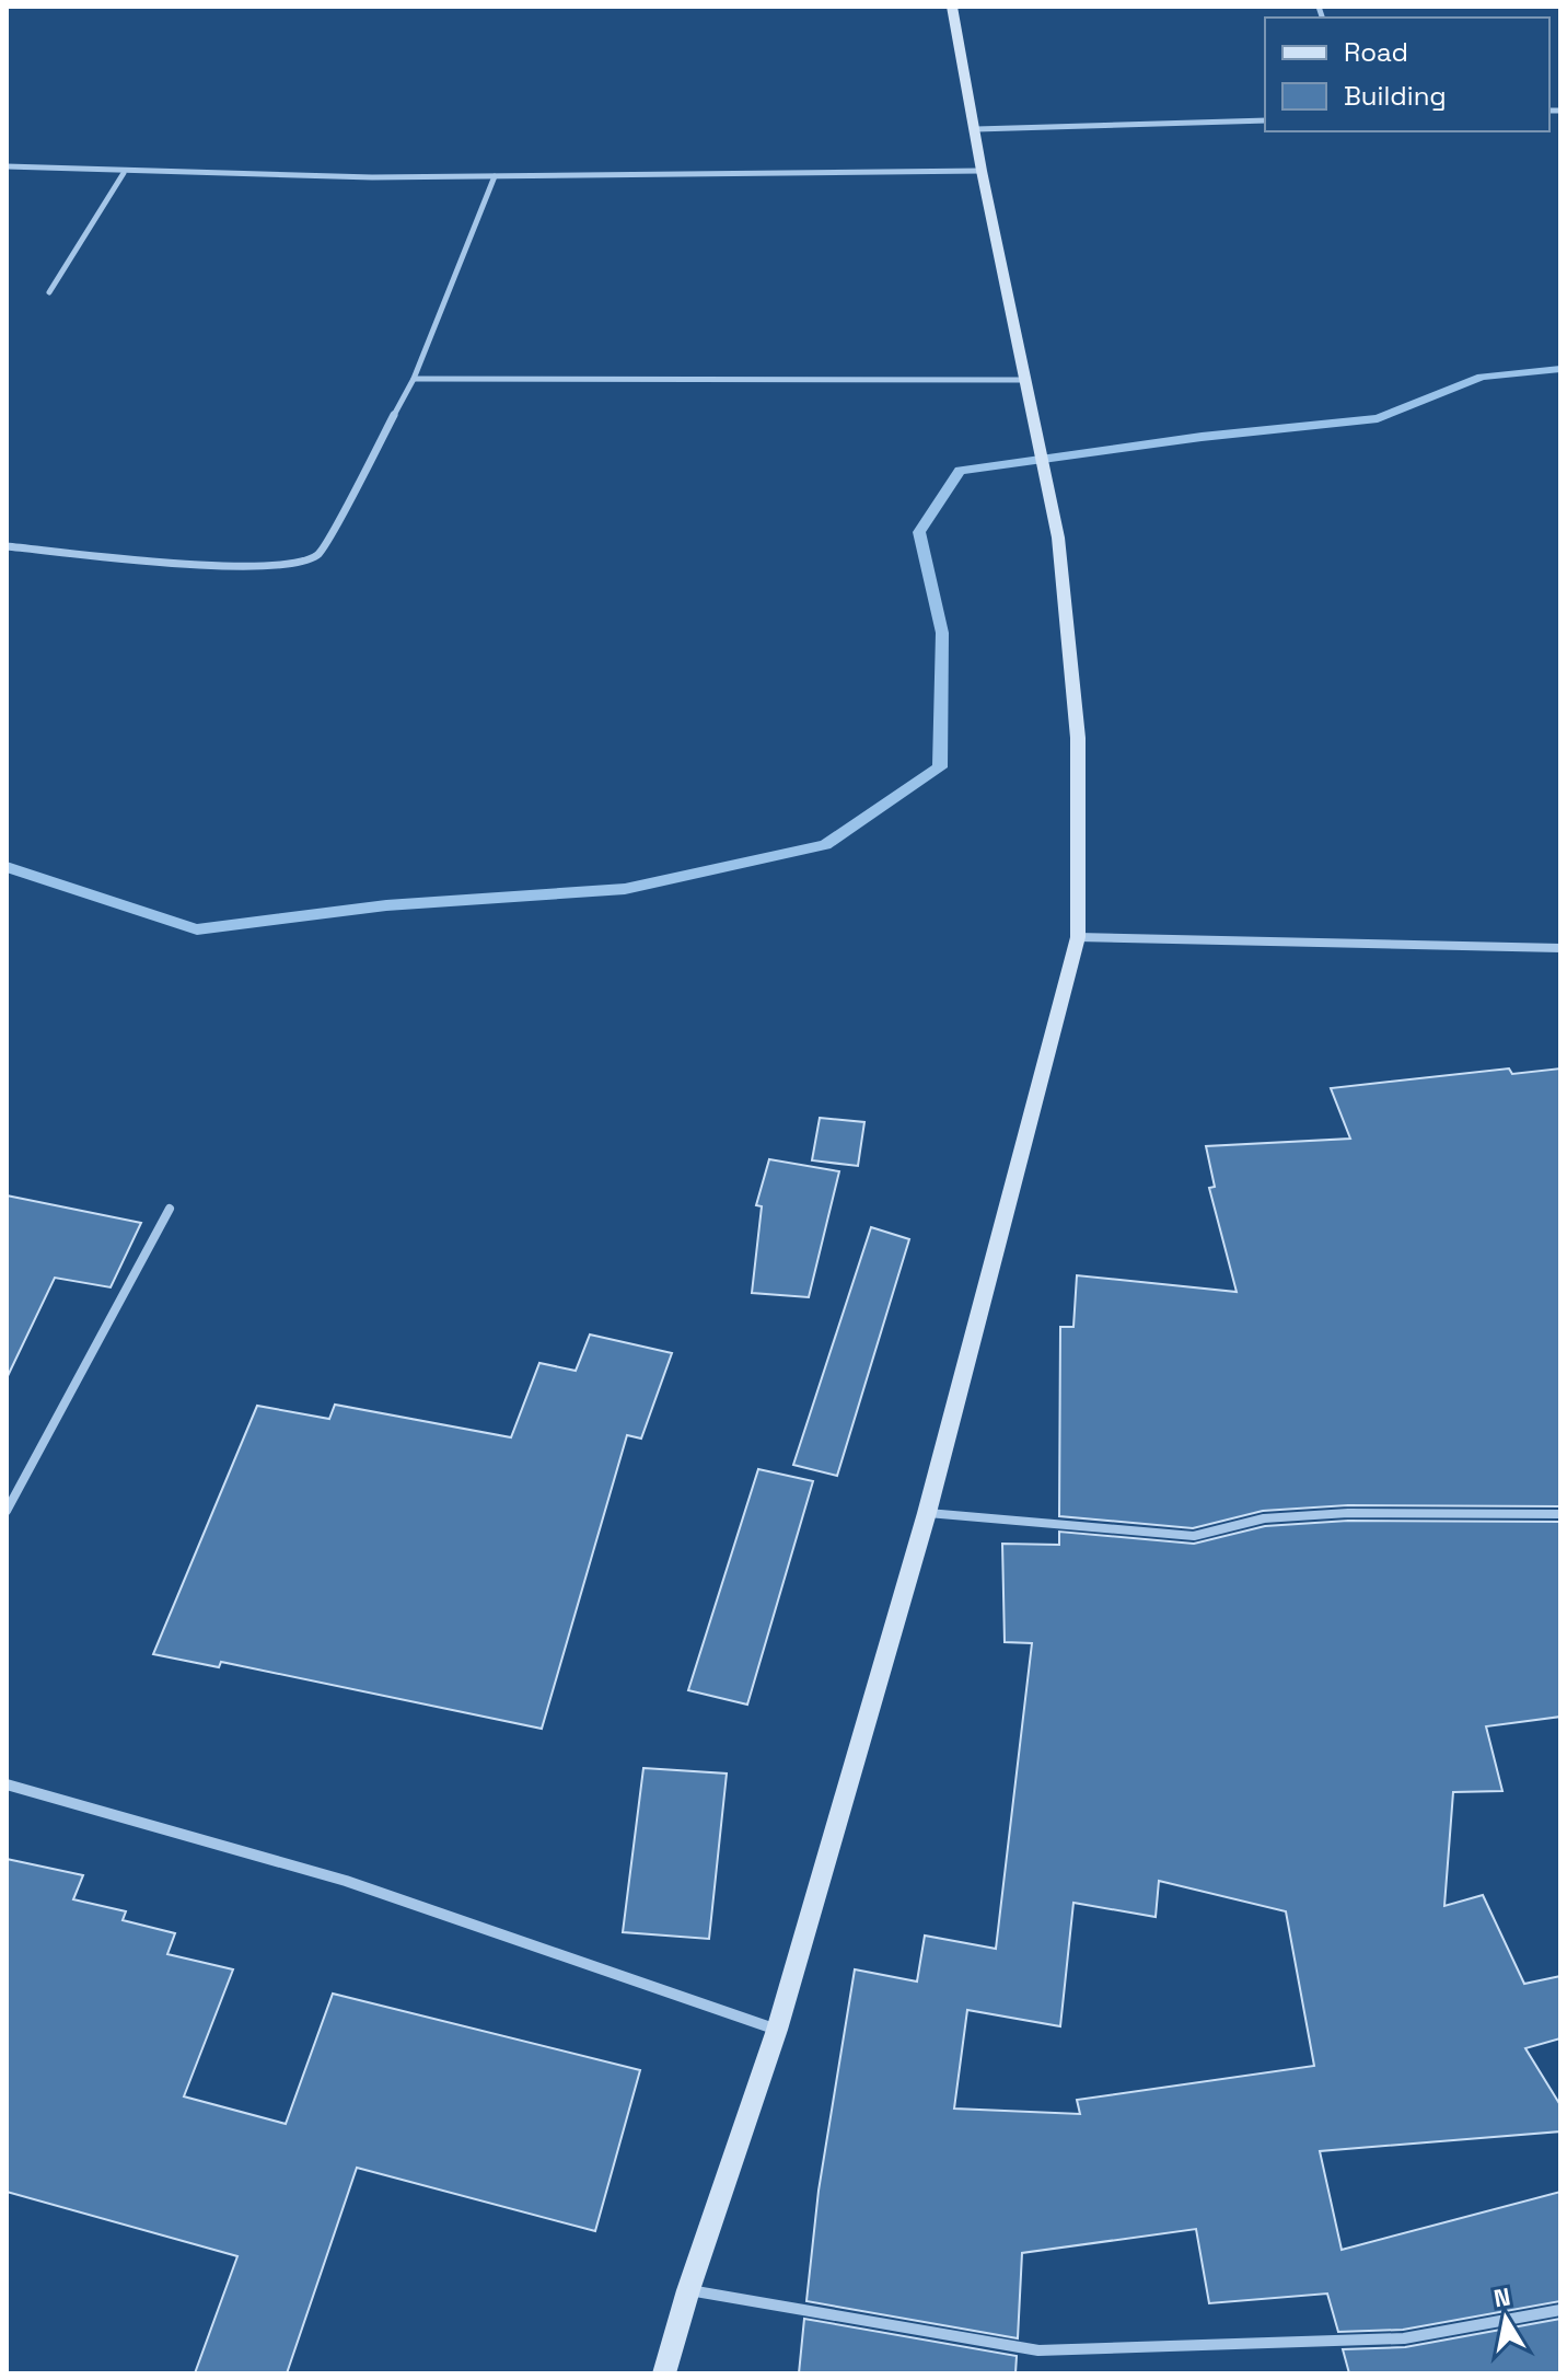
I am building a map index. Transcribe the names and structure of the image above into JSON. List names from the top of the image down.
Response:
{
  "legend": ["Road", "Building"],
  "north": "top"
}
